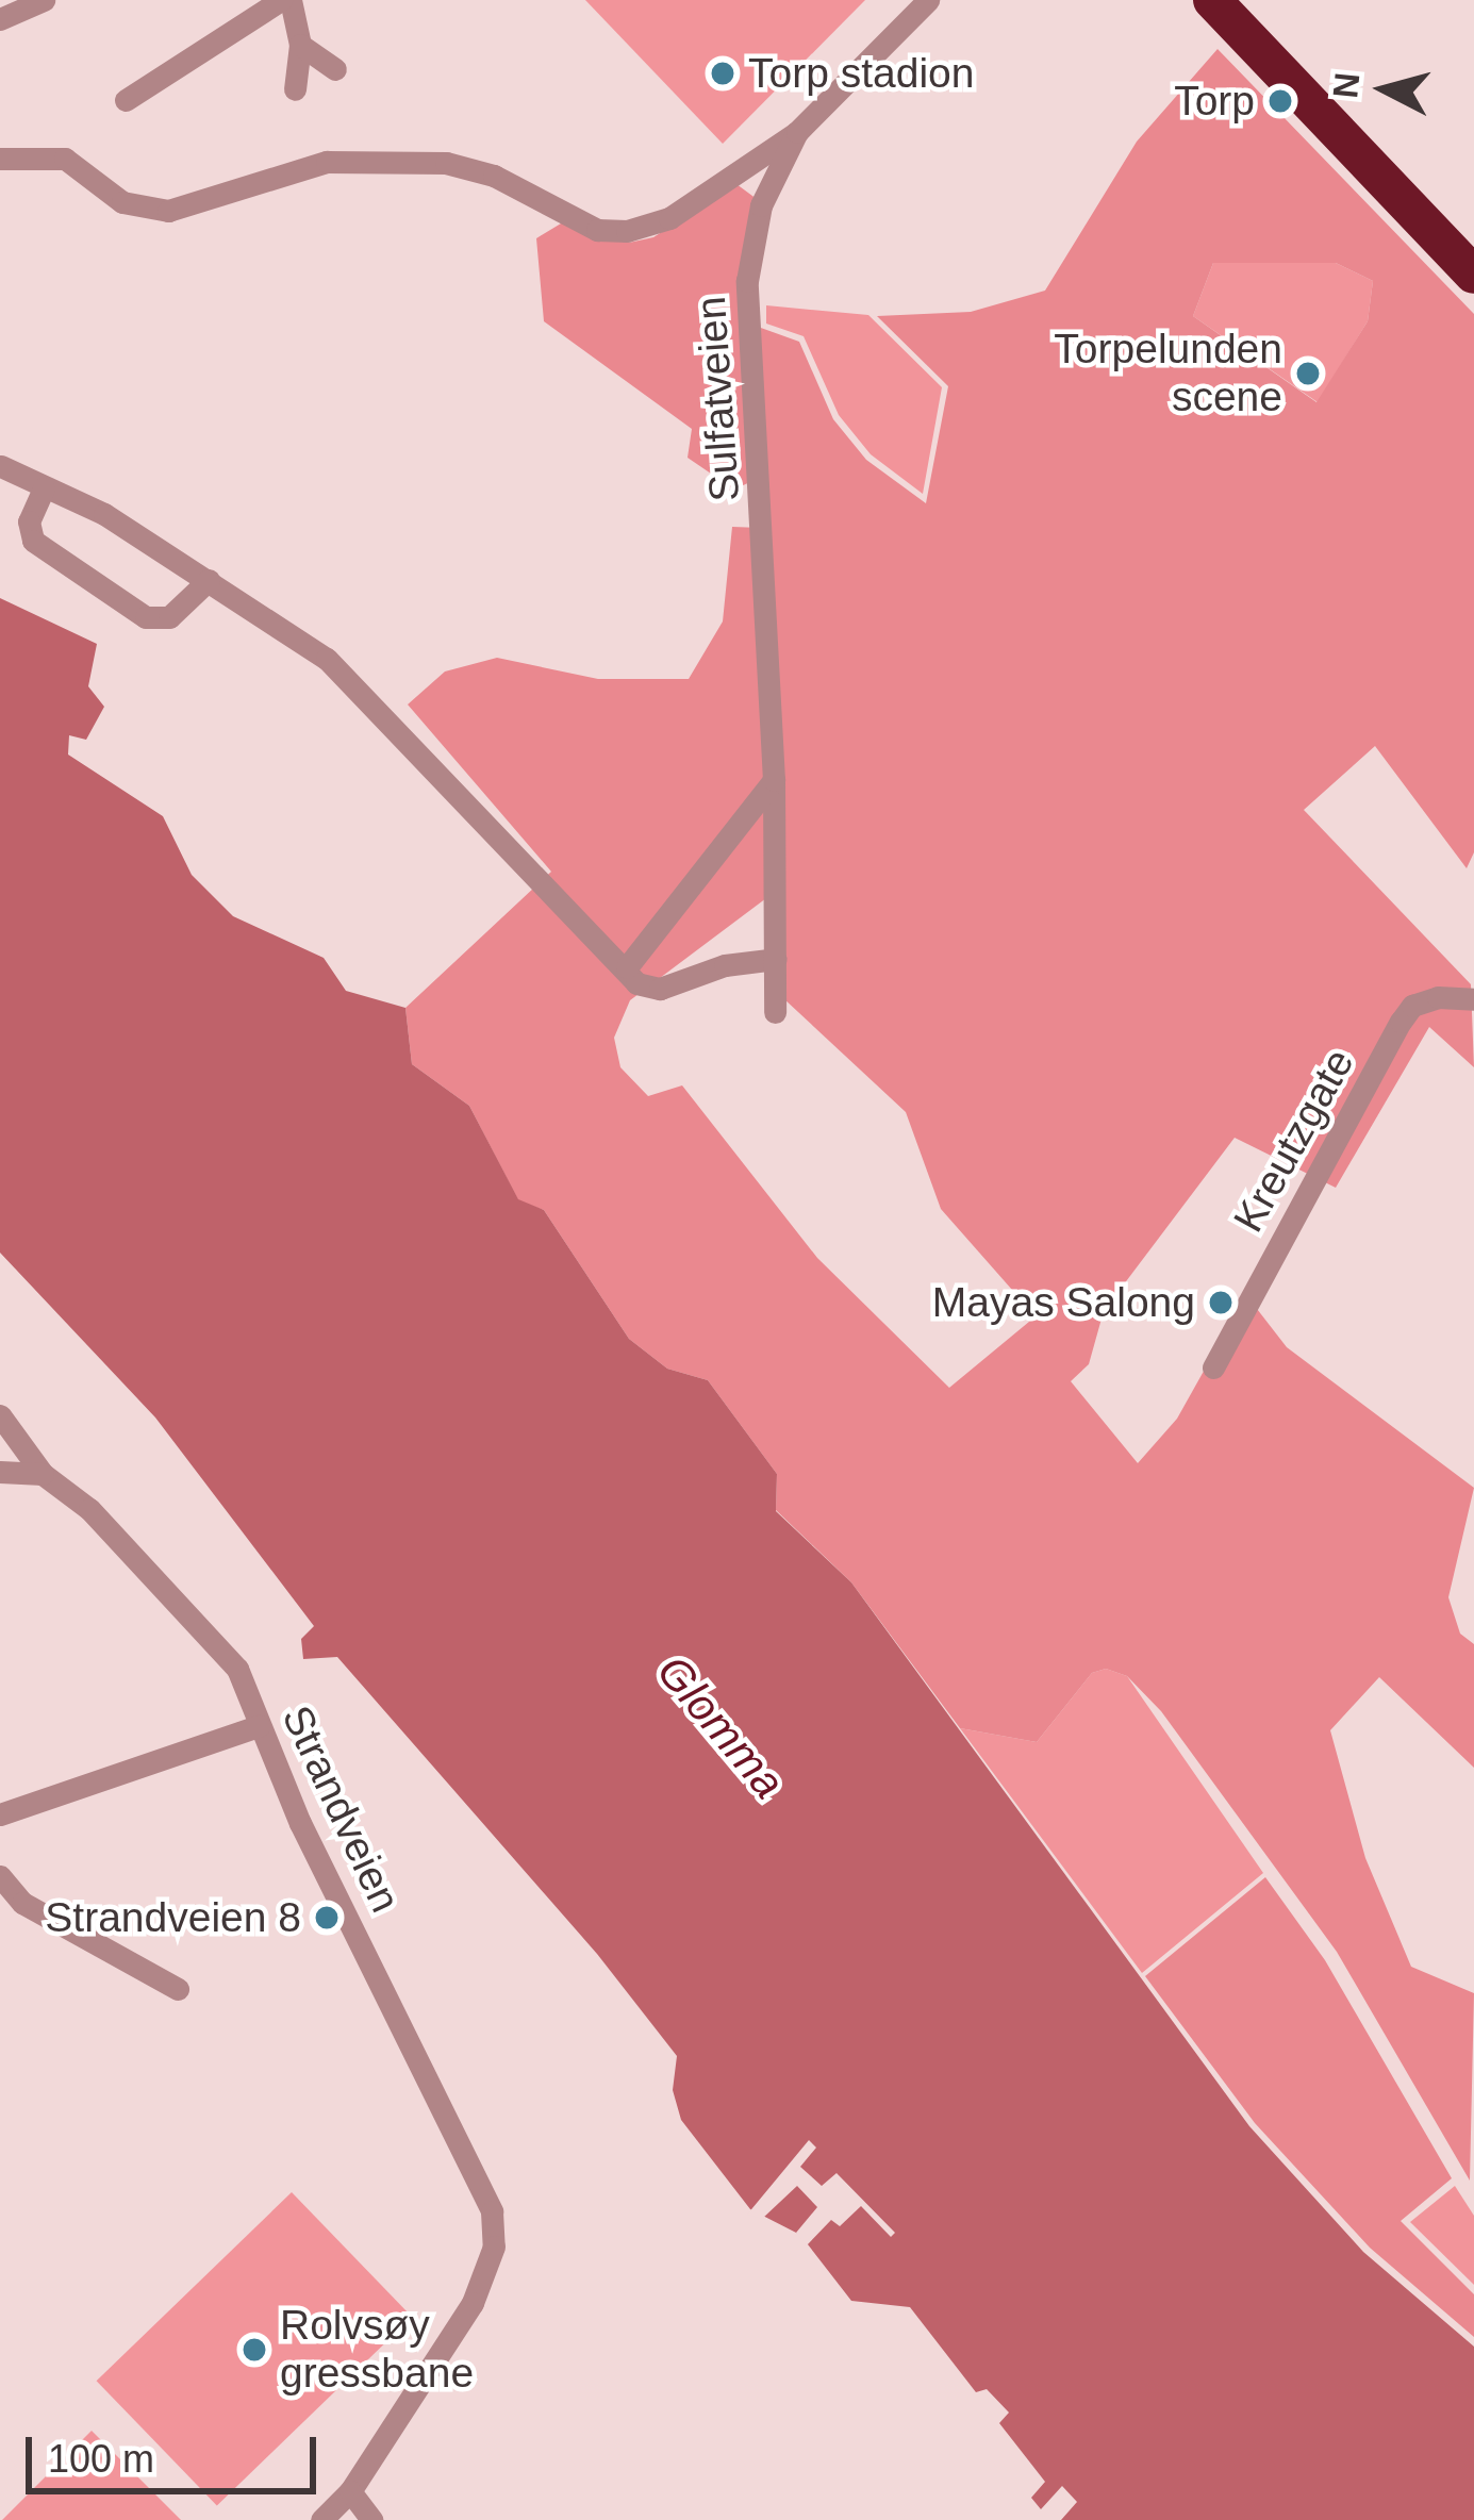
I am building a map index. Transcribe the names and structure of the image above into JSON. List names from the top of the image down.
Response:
{
  "streets": {
    "street": ["Sulfatveien", "Kreutzgate", "Strandveien"]
  },
  "water": ["Glomma"],
  "places": [
    "Torp stadion",
    "Torp",
    "Torpelunden scene",
    "Mayas Salong",
    "Strandveien 8",
    "Rolvsøy gressbane"
  ],
  "scale_bar": "100 m",
  "north": "left"
}
